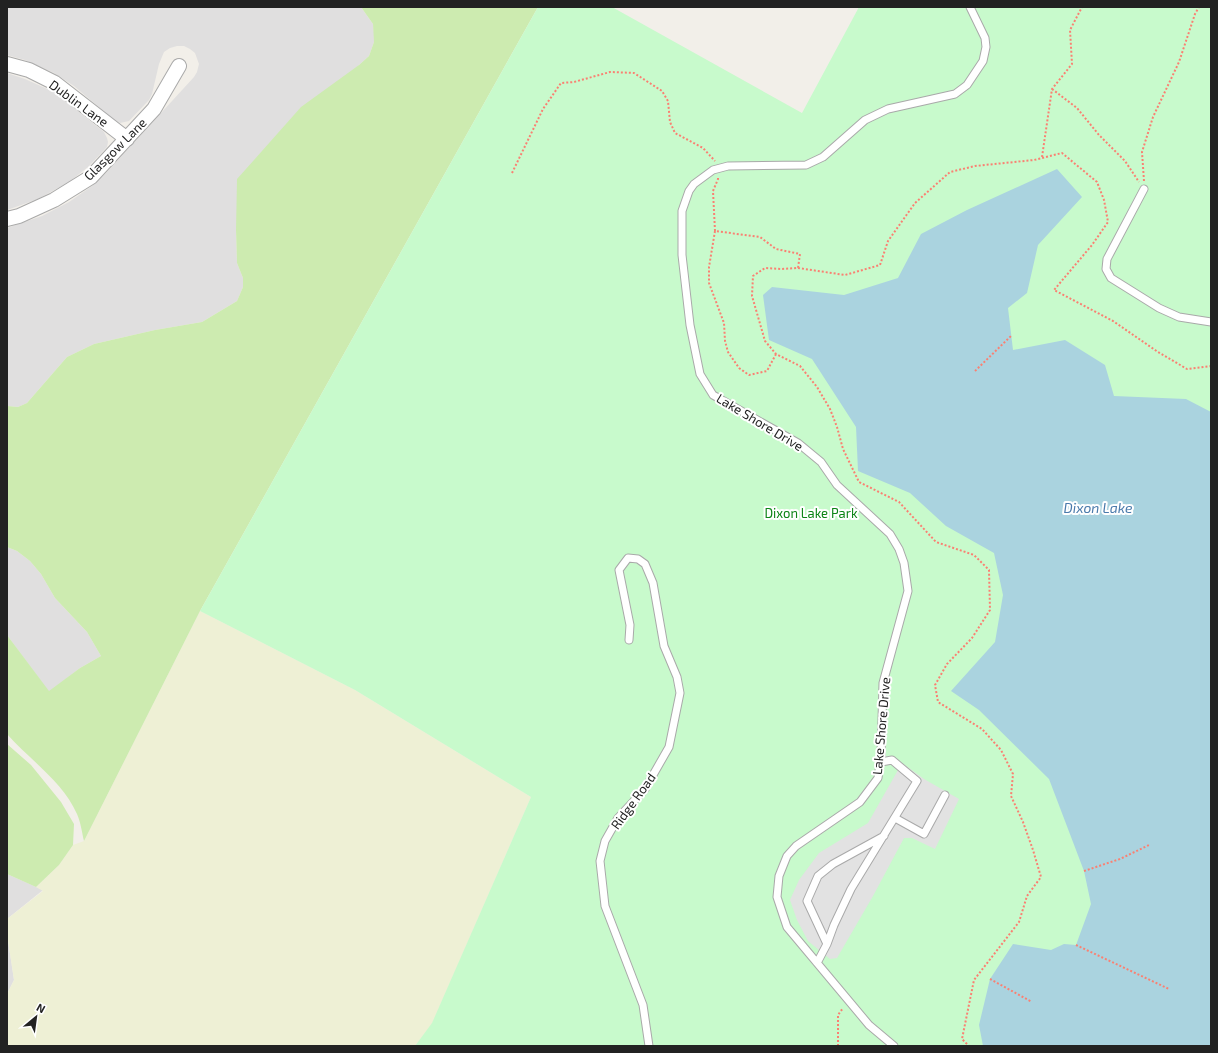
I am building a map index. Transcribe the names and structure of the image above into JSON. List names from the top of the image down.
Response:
{
  "streets": {
    "street": ["Dublin Lane", "Glasgow Lane"],
    "lane": ["Lake Shore Drive", "Ridge Road"]
  },
  "crossings": [
    ["Dublin Lane", "Glasgow Lane"]
  ],
  "water": ["Dixon Lake"],
  "parks": ["Dixon Lake Park"],
  "north": "top right"
}
